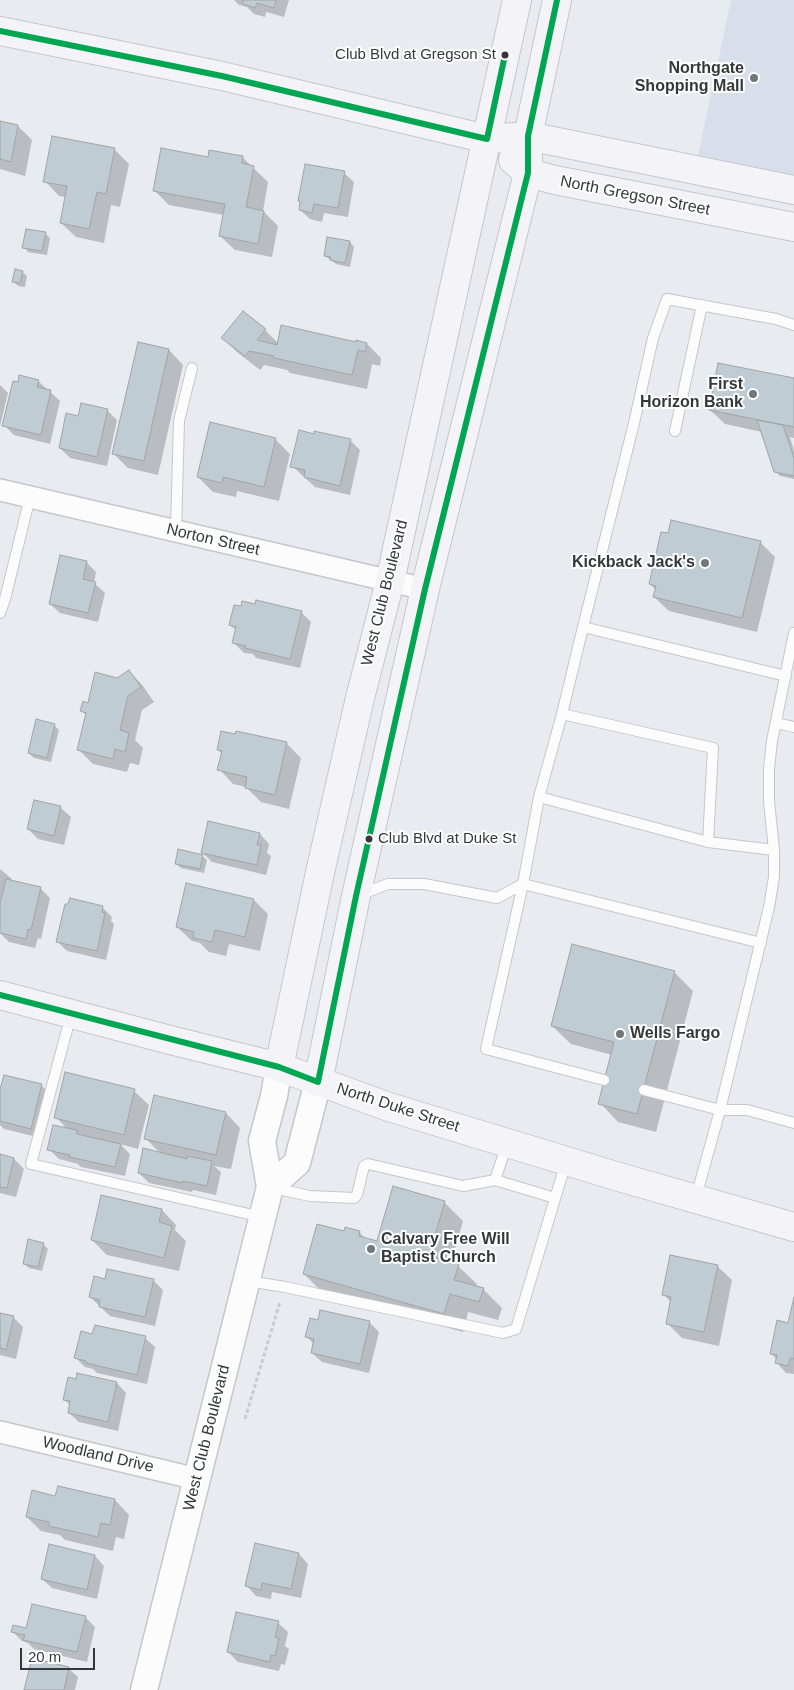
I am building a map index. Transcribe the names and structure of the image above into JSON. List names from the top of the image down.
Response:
{
  "streets": {
    "main road": ["North Gregson Street", "West Club Boulevard", "North Duke Street"],
    "street": ["Norton Street", "Woodland Drive"]
  },
  "crossings": [
    ["North Gregson Street", "West Club Boulevard"],
    ["Norton Street", "West Club Boulevard"],
    ["West Club Boulevard", "North Duke Street"],
    ["West Club Boulevard", "Woodland Drive"]
  ],
  "places": [
    "Club Blvd at Gregson St",
    "Northgate Shopping Mall",
    "First Horizon Bank",
    "Kickback Jack's",
    "Club Blvd at Duke St",
    "Wells Fargo",
    "Calvary Free Will Baptist Church"
  ],
  "scale_bar": "20 m"
}
